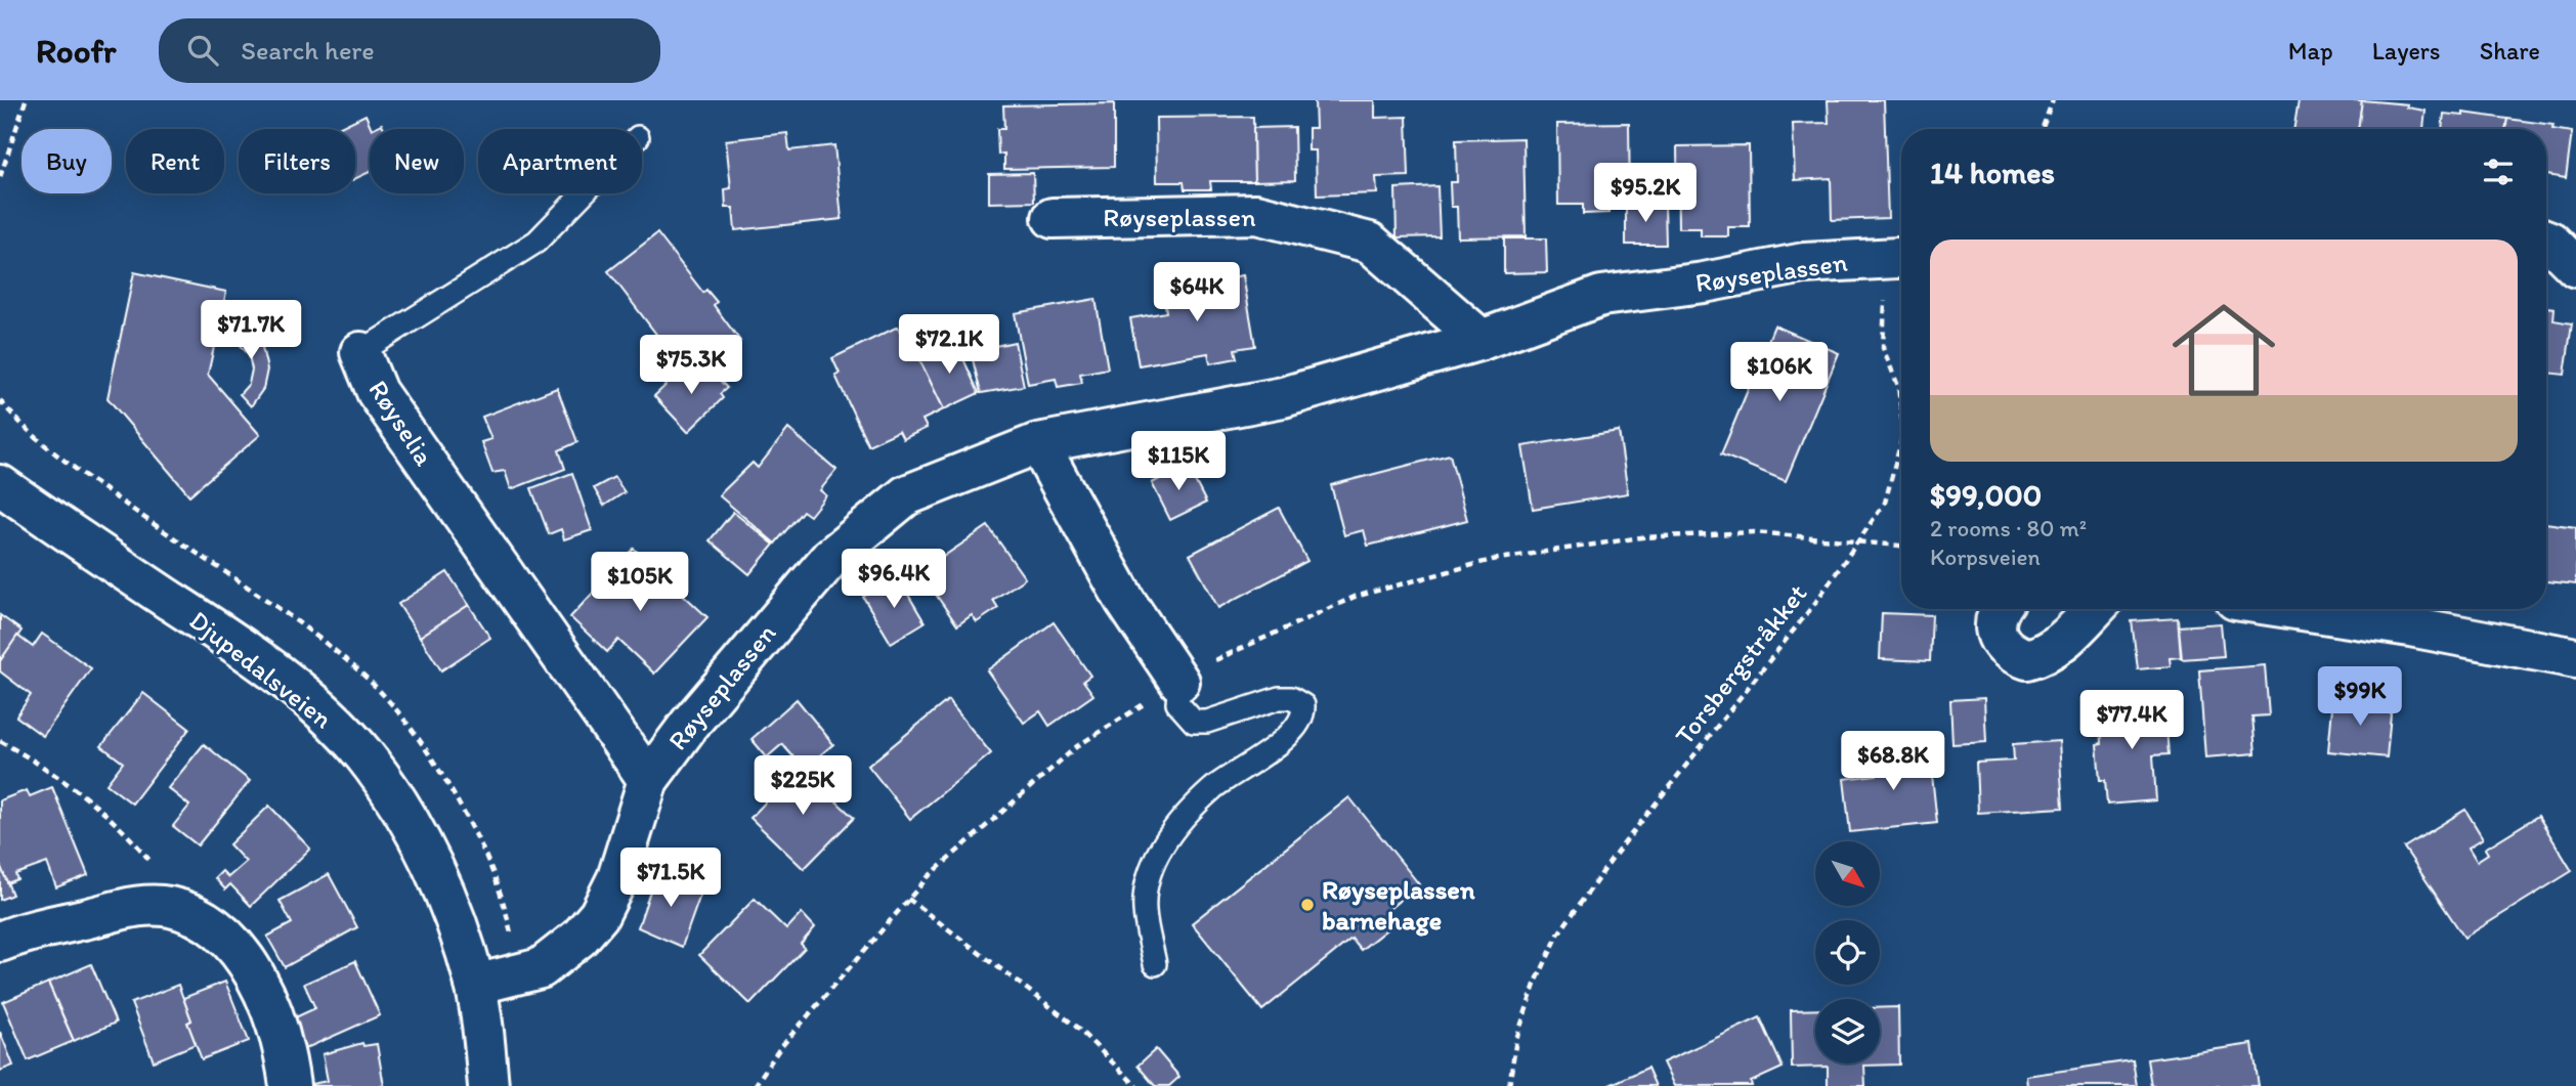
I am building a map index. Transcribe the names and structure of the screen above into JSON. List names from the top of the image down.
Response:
{
  "streets": {
    "street": ["Røyseplassen", "Røyselia", "Djupedalsveien"],
    "path": ["Torsbergstråkket"]
  },
  "crossings": [
    ["Røyseplassen", "Røyselia"],
    ["Røyseplassen", "Torsbergstråkket"],
    ["Røyseplassen", "Djupedalsveien"]
  ],
  "places": ["Røyseplassen barnehage"],
  "north": "bottom right",
  "page": {
    "header": "Roofr",
    "search": "Search here",
    "nav": ["Map", "Layers", "Share"],
    "chip": [
      "Buy",
      "Rent",
      "Filters",
      "New",
      "Apartment"
    ],
    "heading": "14 homes",
    "price": [
      "$95.2K",
      "$64K",
      "$71.7K",
      "$72.1K",
      "$75.3K",
      "$106K",
      "$115K",
      "$96.4K",
      "$105K",
      "$99K",
      "$77.4K",
      "$68.8K",
      "$225K",
      "$71.5K"
    ],
    "list": [
      {
        "name": "$99,000",
        "note": "2 rooms · 80 m² · Korpsveien"
      }
    ]
  }
}
